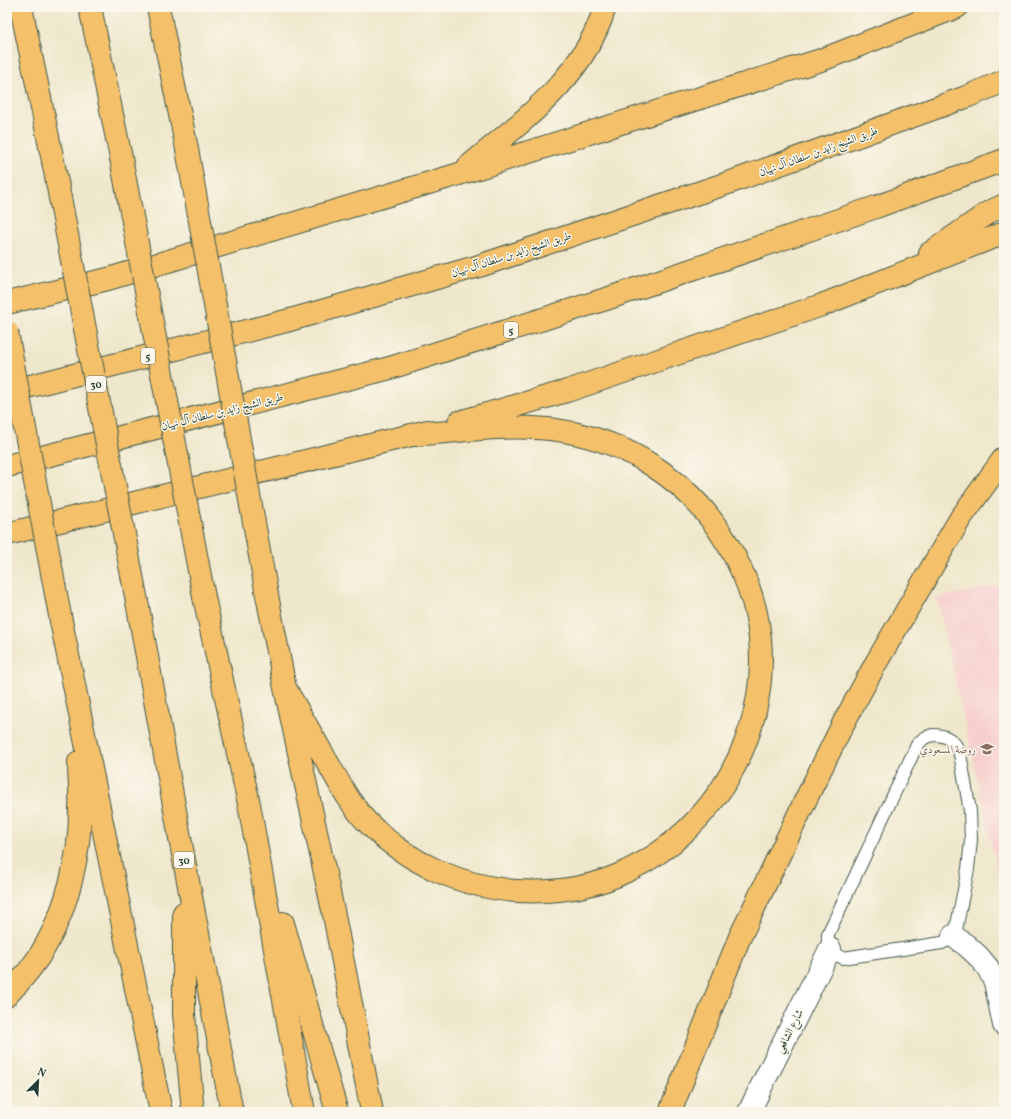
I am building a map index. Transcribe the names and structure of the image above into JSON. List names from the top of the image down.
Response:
{
  "streets": {
    "highway": ["طريق الشيخ زايد بن سلطان آل نهيان", "5", "30"],
    "street": ["شارع الشافعي"]
  },
  "places": {
    "school or university": ["روضة المسعودي"]
  },
  "north": "top right"
}
